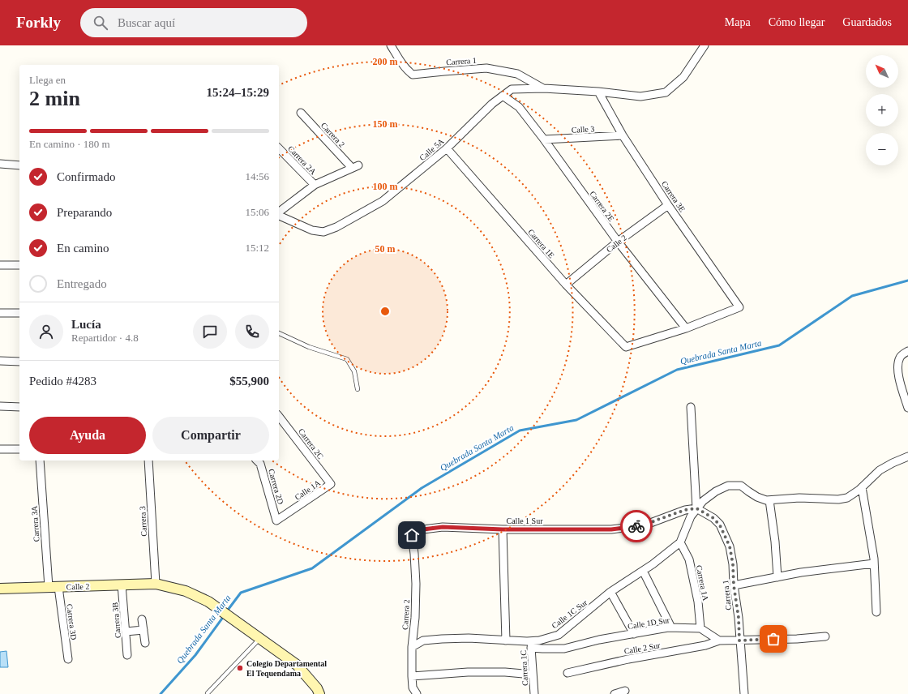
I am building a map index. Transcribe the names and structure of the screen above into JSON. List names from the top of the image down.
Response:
{
  "streets": {
    "main road": ["Calle 2"],
    "street": [
      "Carrera 1",
      "Calle 3",
      "Carrera 2",
      "Calle 5A",
      "Carrera 2A",
      "Carrera 3E",
      "Carrera 2E",
      "Carrera 1E",
      "Carrera 2C",
      "Carrera 2D",
      "Calle 1A",
      "Calle 1 Sur",
      "Carrera 3",
      "Carrera 3A",
      "Carrera 1A",
      "Calle 1C Sur",
      "Carrera 3B",
      "Carrera 3D",
      "Calle 1D Sur",
      "Calle 2 Sur",
      "Carrera 1C"
    ]
  },
  "crossings": [
    ["Carrera 1", "Calle 5A"],
    ["Carrera 1", "Calle 1 Sur"],
    ["Calle 3", "Carrera 3E"],
    ["Calle 3", "Carrera 2E"],
    ["Carrera 2", "Carrera 2A"],
    ["Carrera 2", "Calle 1 Sur"],
    ["Carrera 2", "Calle 1C Sur"],
    ["Calle 5A", "Carrera 3E"],
    ["Calle 5A", "Carrera 2E"],
    ["Calle 5A", "Carrera 1E"],
    ["Carrera 3E", "Carrera 2E"],
    ["Carrera 3E", "Carrera 1E"],
    ["Carrera 3E", "Calle 2"],
    ["Carrera 2E", "Carrera 1E"],
    ["Carrera 2E", "Calle 2"],
    ["Carrera 1E", "Calle 2"],
    ["Calle 2", "Carrera 3"],
    ["Calle 2", "Carrera 3A"],
    ["Calle 2", "Carrera 3B"],
    ["Calle 2", "Carrera 3D"],
    ["Carrera 2C", "Calle 1A"],
    ["Carrera 2D", "Calle 1A"],
    ["Carrera 1A", "Calle 1C Sur"],
    ["Carrera 1A", "Calle 1D Sur"],
    ["Calle 1C Sur", "Calle 1D Sur"],
    ["Calle 1C Sur", "Carrera 1C"],
    ["Calle 1D Sur", "Carrera 1C"]
  ],
  "water": ["Quebrada Santa Marta"],
  "places": ["Colegio Departamental El Tequendama"],
  "north": "top left",
  "page": {
    "header": "Forkly",
    "search": "Buscar aquí",
    "nav": ["Mapa", "Cómo llegar", "Guardados"],
    "map_buttons": ["+", "−"],
    "heading": ["2 min", "Llega en", "15:24–15:29"],
    "panel": [
      "Lucía",
      "Repartidor · 4.8",
      "Pedido #4283",
      "$55,900"
    ],
    "bar": "En camino · 180 m",
    "list": [
      ["Confirmado", "14:56"],
      ["Preparando", "15:06"],
      ["En camino", "15:12"],
      "Entregado"
    ],
    "buttons": ["Ayuda", "Compartir"]
  },
  "rings": [
    "200 m",
    "150 m",
    "100 m",
    "50 m"
  ]
}
